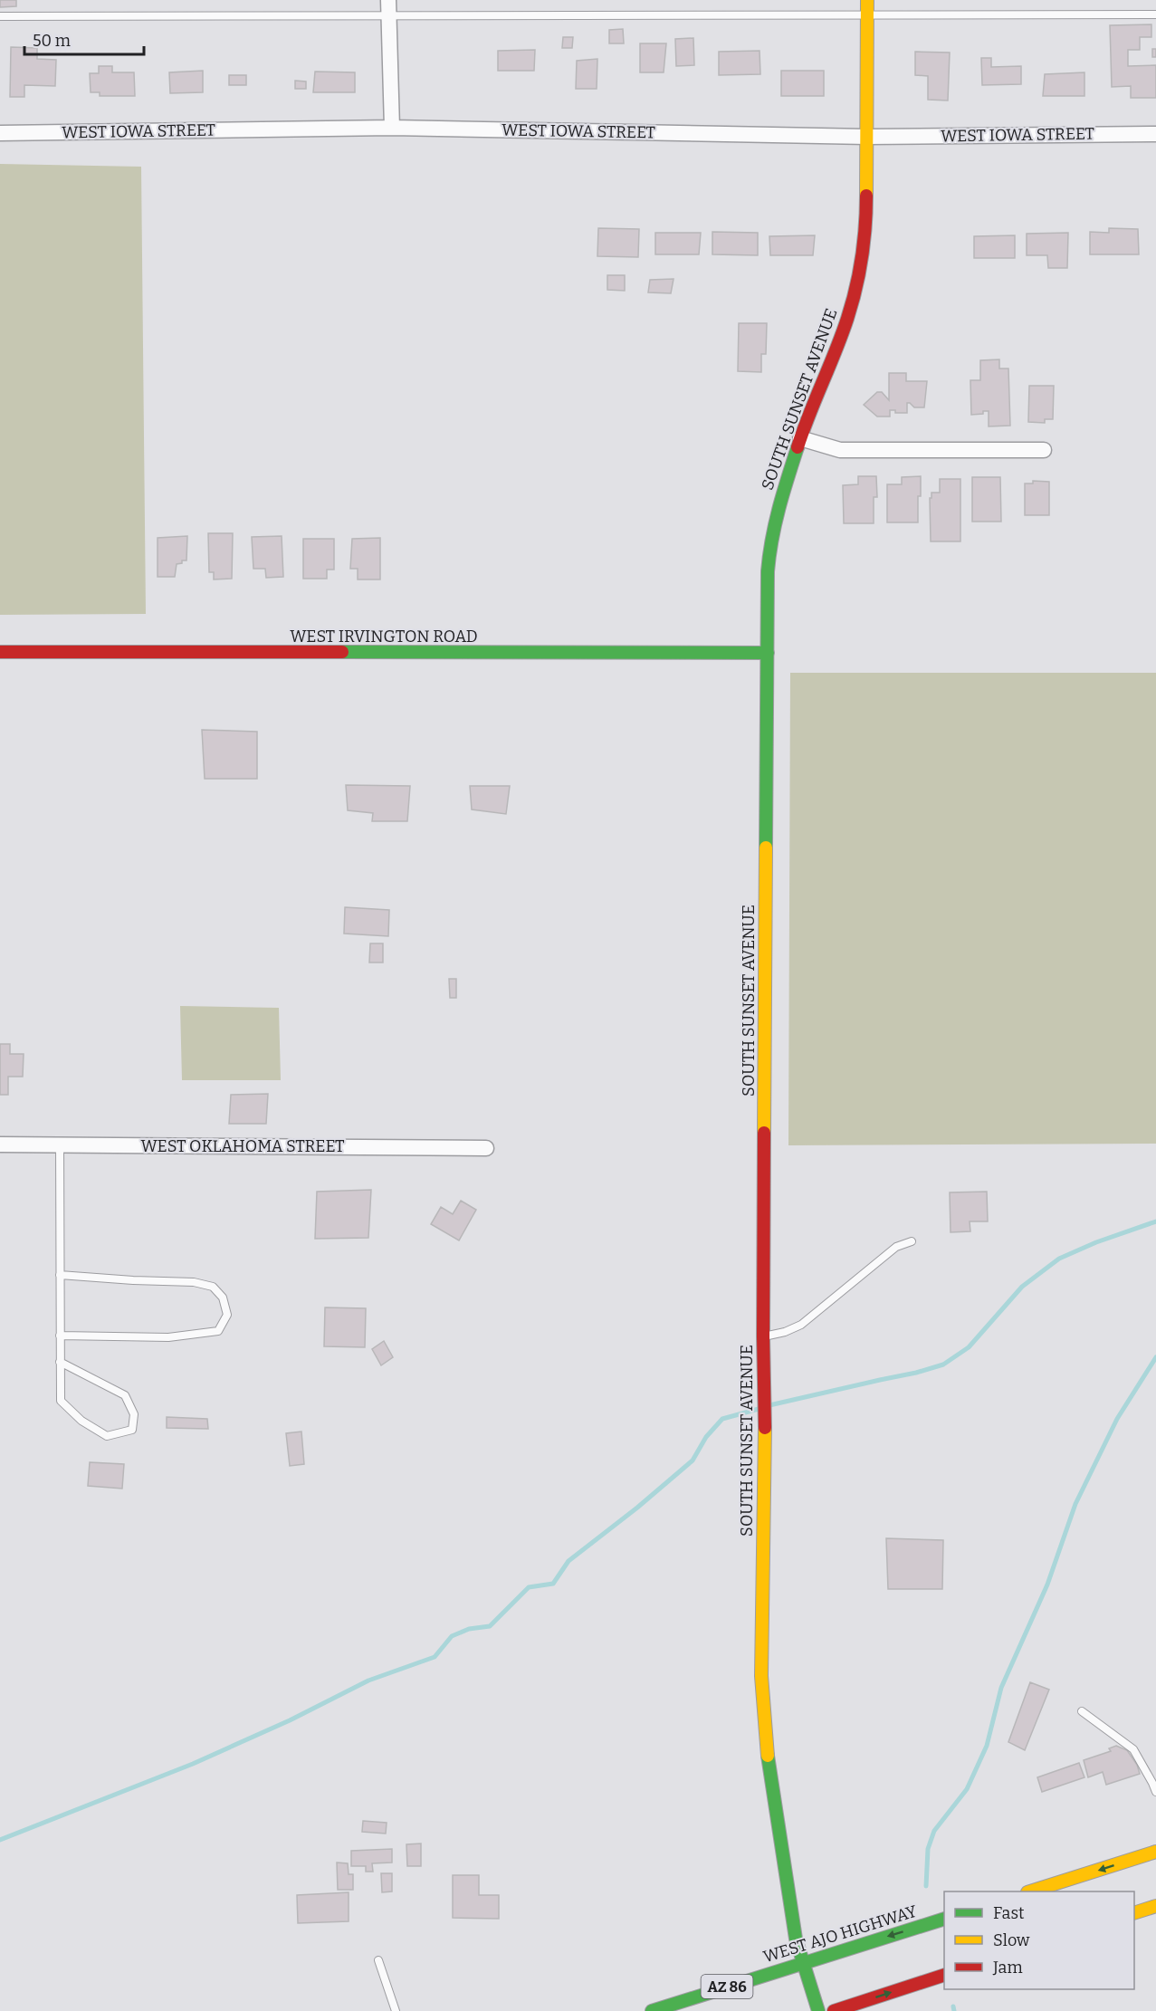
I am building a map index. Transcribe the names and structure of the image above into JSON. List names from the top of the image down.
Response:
{
  "streets": {
    "street": [
      "WEST IOWA STREET",
      "SOUTH SUNSET AVENUE",
      "WEST IRVINGTON ROAD",
      "WEST OKLAHOMA STREET",
      "WEST AJO HIGHWAY",
      "AZ 86"
    ]
  },
  "crossings": [
    ["WEST IOWA STREET", "SOUTH SUNSET AVENUE"],
    ["SOUTH SUNSET AVENUE", "WEST IRVINGTON ROAD"],
    ["SOUTH SUNSET AVENUE", "WEST AJO HIGHWAY"]
  ],
  "legend": ["Fast", "Slow", "Jam"],
  "scale_bar": "50 m"
}
